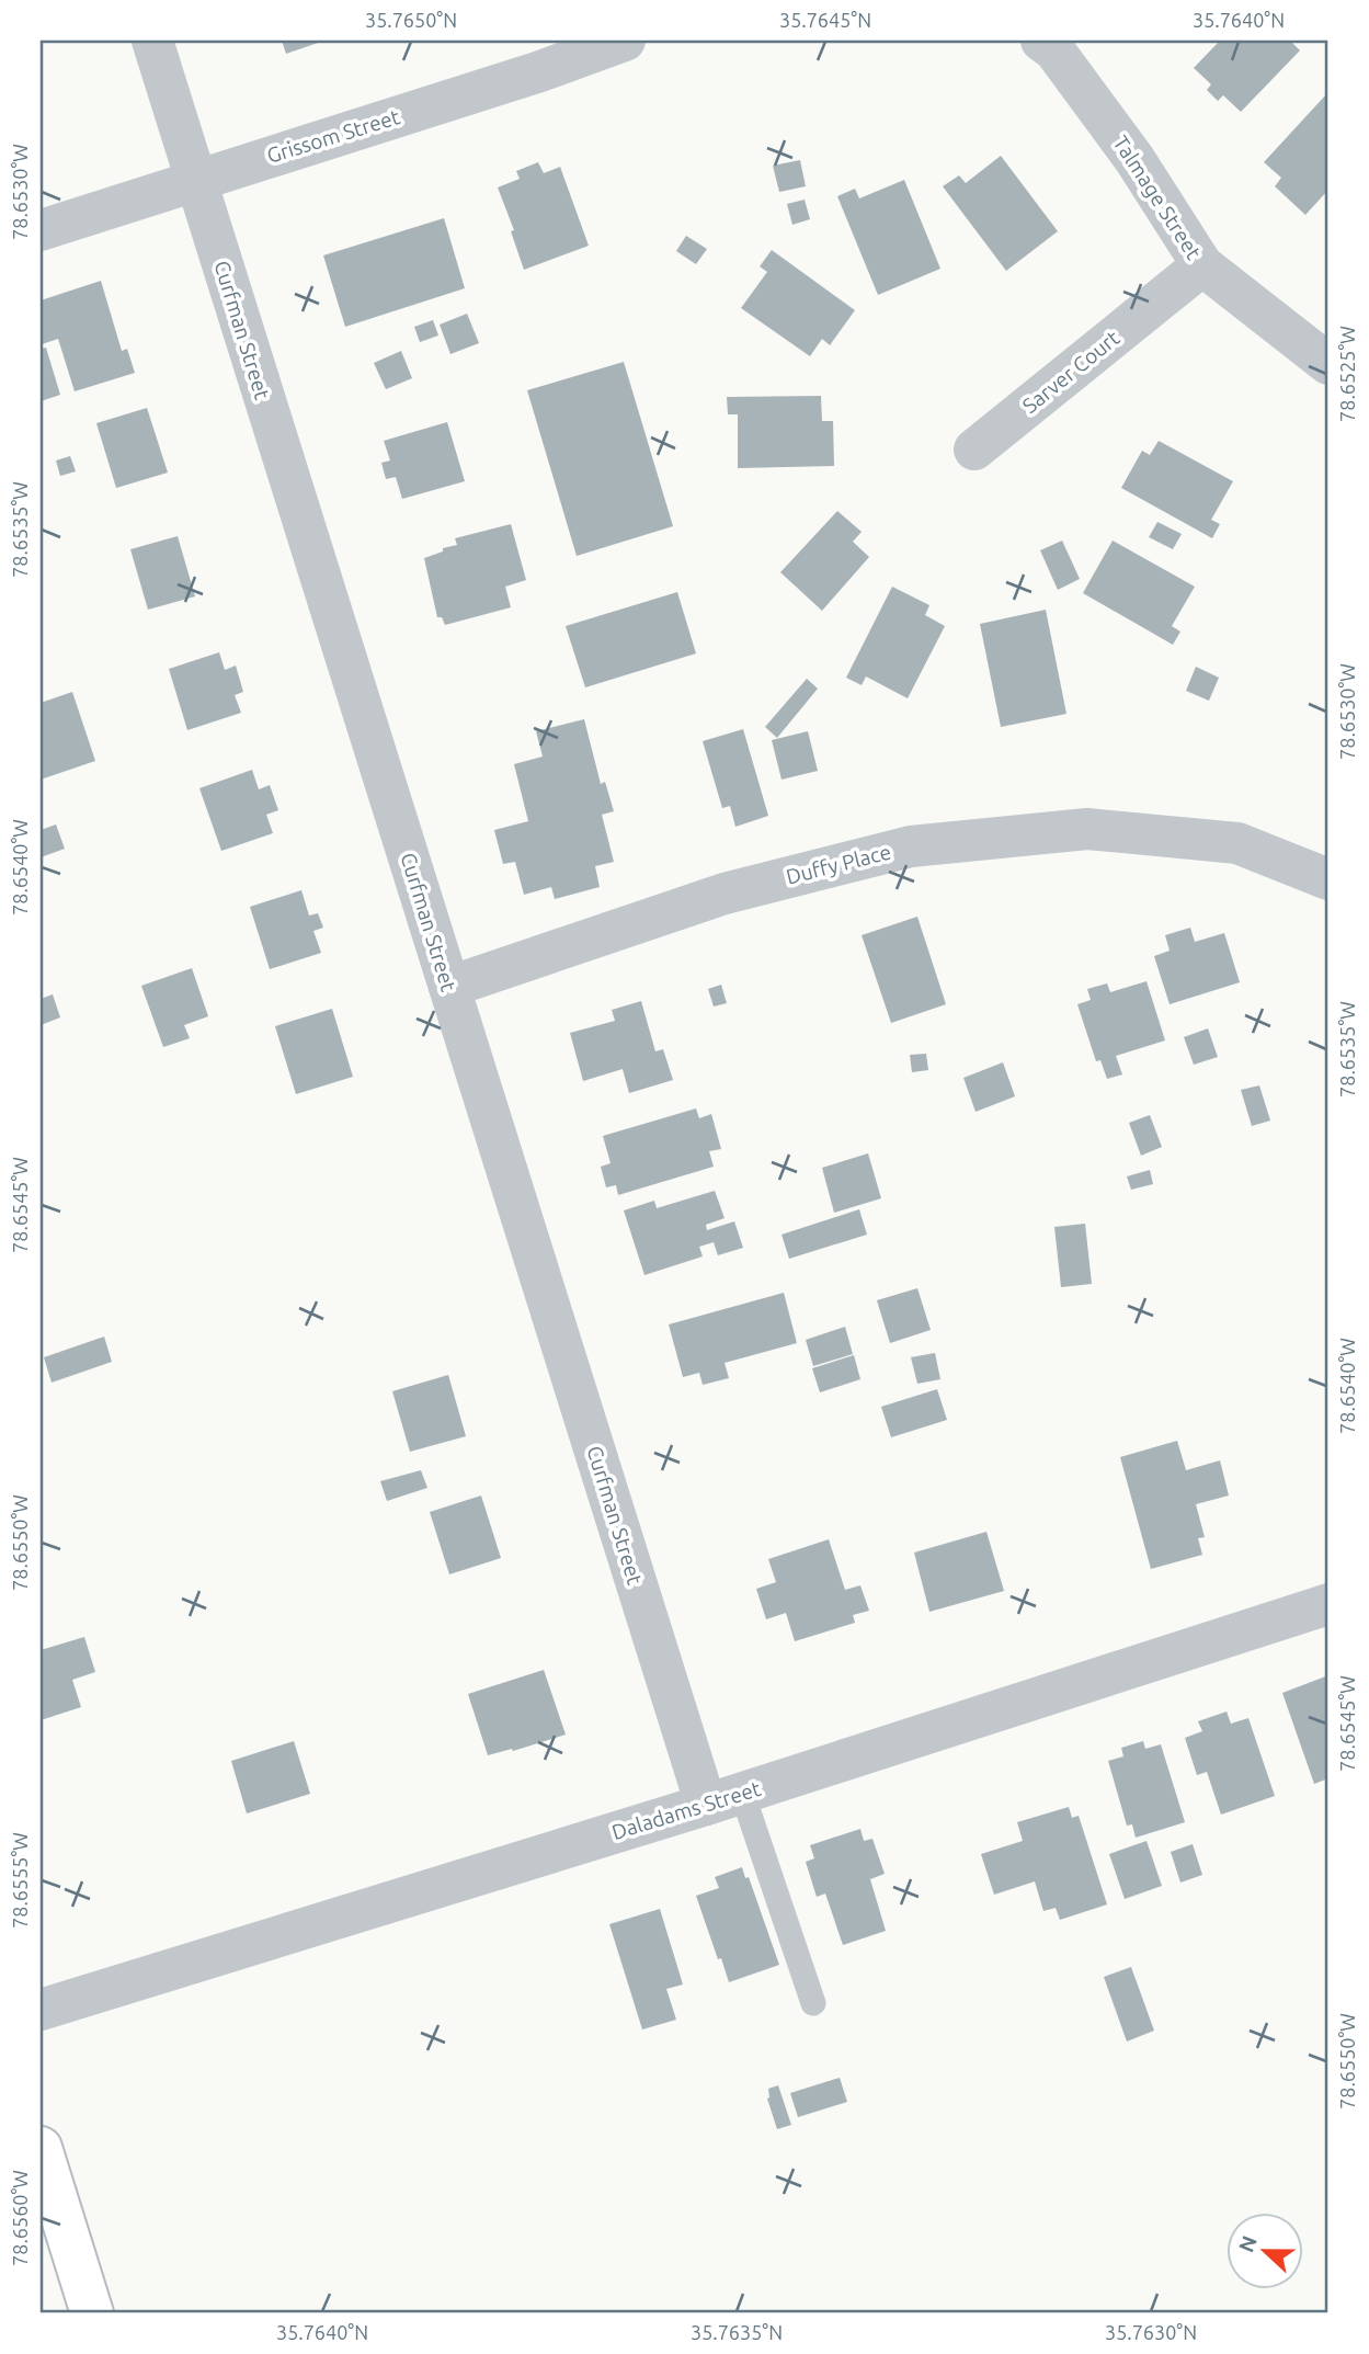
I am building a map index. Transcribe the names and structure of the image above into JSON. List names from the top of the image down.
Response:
{
  "streets": {
    "street": [
      "Grissom Street",
      "Talmage Street",
      "Curfman Street",
      "Sarver Court",
      "Duffy Place",
      "Daladams Street"
    ]
  },
  "crossings": [
    ["Grissom Street", "Curfman Street"],
    ["Talmage Street", "Sarver Court"],
    ["Curfman Street", "Duffy Place"],
    ["Curfman Street", "Daladams Street"]
  ],
  "north": "left",
  "coordinates": [
    "35.7650°N",
    "35.7645°N",
    "35.7640°N",
    "78.6530°W",
    "78.6525°W",
    "78.6535°W",
    "78.6540°W",
    "78.6545°W",
    "78.6550°W",
    "78.6555°W",
    "78.6560°W",
    "35.7635°N",
    "35.7630°N"
  ]
}
